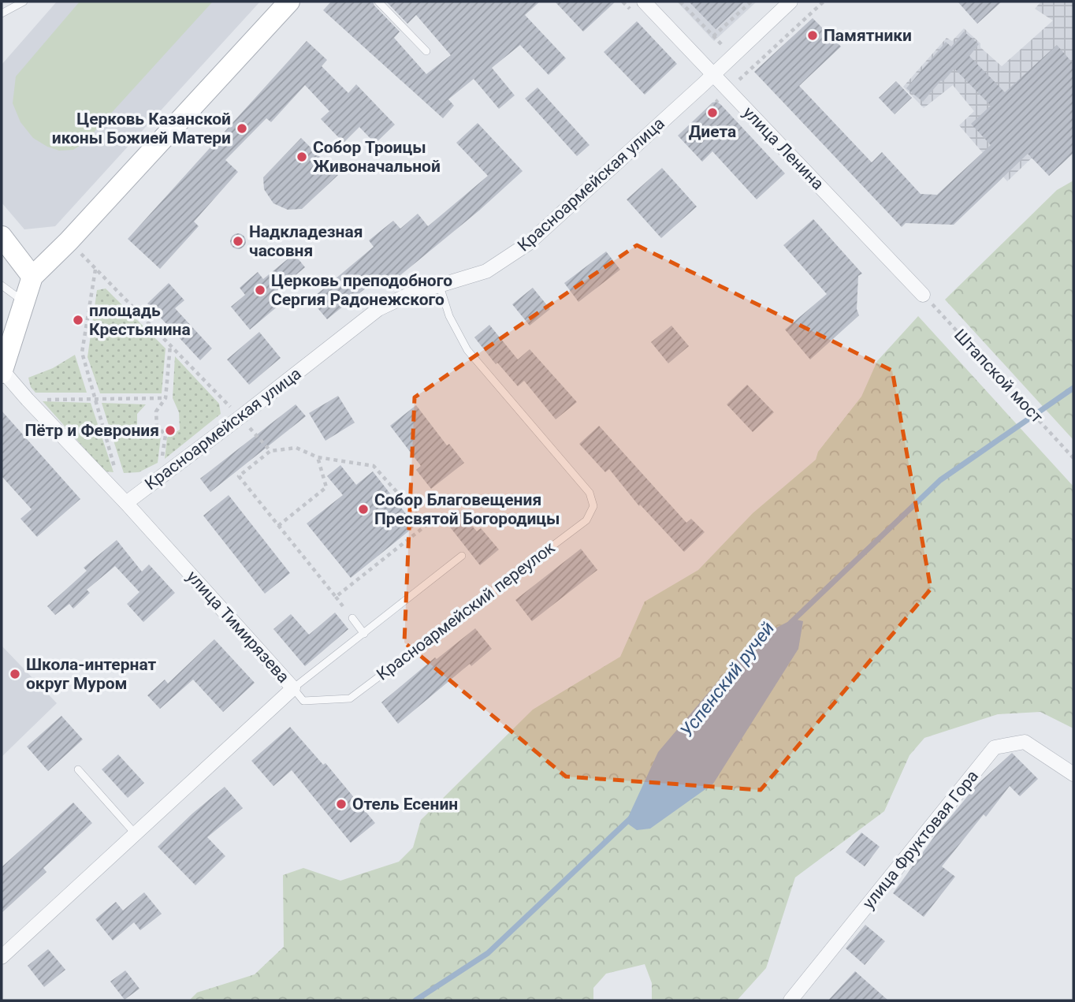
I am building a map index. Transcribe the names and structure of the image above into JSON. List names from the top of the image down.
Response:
{
  "streets": {
    "street": [
      "улица Ленина",
      "Красноармейская улица",
      "улица Тимирязева",
      "улица Фруктовая Гора"
    ],
    "lane": ["Красноармейский переулок"],
    "path": ["Штапской мост"]
  },
  "crossings": [
    ["улица Ленина", "Красноармейская улица"],
    ["улица Ленина", "Штапской мост"],
    ["Красноармейская улица", "Красноармейский переулок"],
    ["Красноармейская улица", "улица Тимирязева"],
    ["Красноармейский переулок", "улица Тимирязева"]
  ],
  "water": ["Успенский ручей"],
  "places": [
    "Памятники",
    "Диета",
    "Церковь Казанской иконы Божией Матери",
    "Собор Троицы Живоначальной",
    "Надкладезная часовня",
    "Церковь преподобного Сергия Радонежского",
    "площадь Крестьянина",
    "Пётр и Феврония",
    "Собор Благовещения Пресвятой Богородицы",
    "Школа-интернат округ Муром",
    "Отель Есенин"
  ]
}
